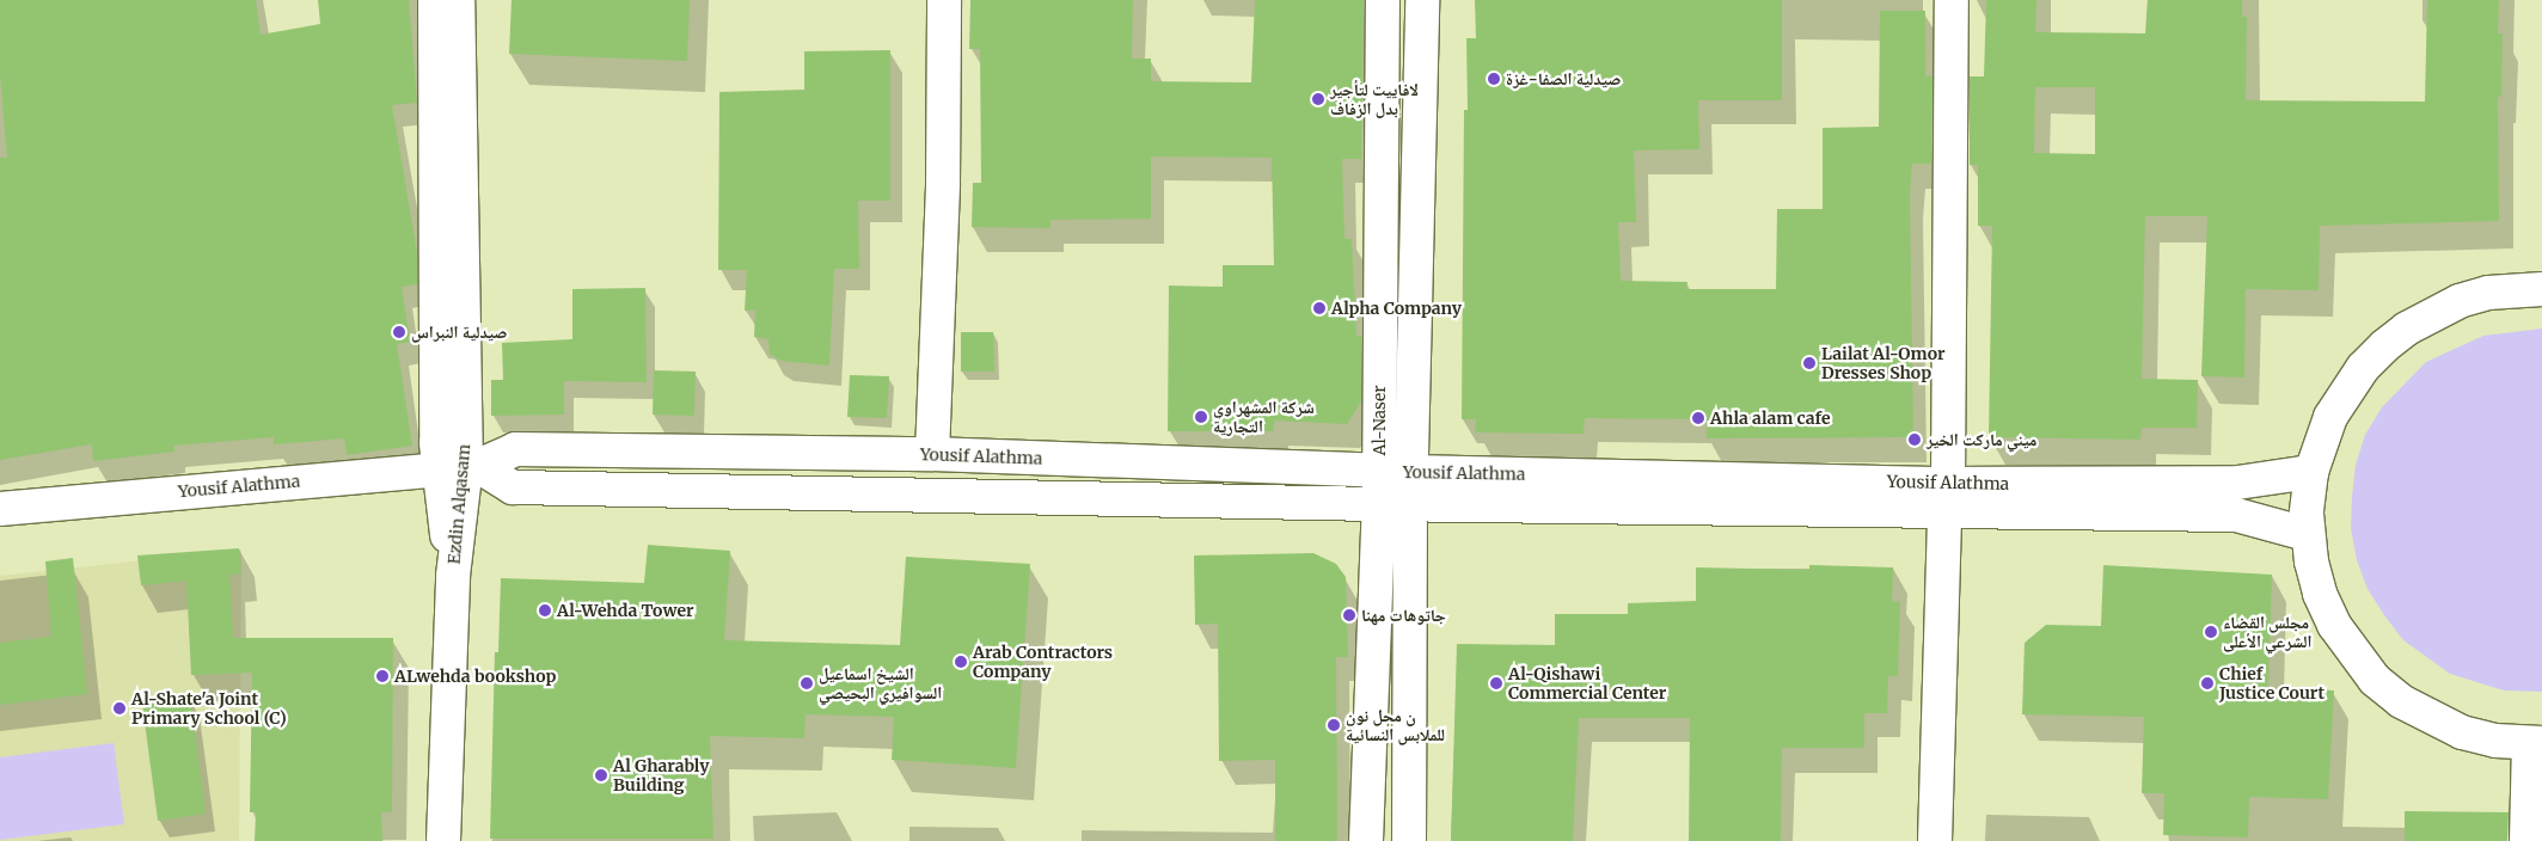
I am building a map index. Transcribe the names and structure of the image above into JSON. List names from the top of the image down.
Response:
{
  "streets": {
    "street": ["Al-Naser", "Yousif Alathma", "Ezdin Alqasam"]
  },
  "crossings": [
    ["Al-Naser", "Yousif Alathma"],
    ["Yousif Alathma", "Ezdin Alqasam"]
  ],
  "places": [
    "صيدلية الصفا-غزة",
    "لافاييت لتأجير بدل الزفاف",
    "Alpha Company",
    "صيدلية النبراس",
    "Lailat Al-Omor Dresses Shop",
    "شركة المشهراوي التجارية",
    "Ahla alam cafe",
    "ميني ماركت الخير",
    "Al-Wehda Tower",
    "جاتوهات مهنا",
    "مجلس القضاء الشرعي الأعلى",
    "Arab Contractors Company",
    "ALwehda bookshop",
    "الشيخ اسماعيل السوافيري البحيصي",
    "Al-Qishawi Commercial Center",
    "Chief Justice Court",
    "Al-Shate'a Joint Primary School (C)",
    "ن محل نون للملابس النسائية",
    "Al Gharably Building"
  ]
}
